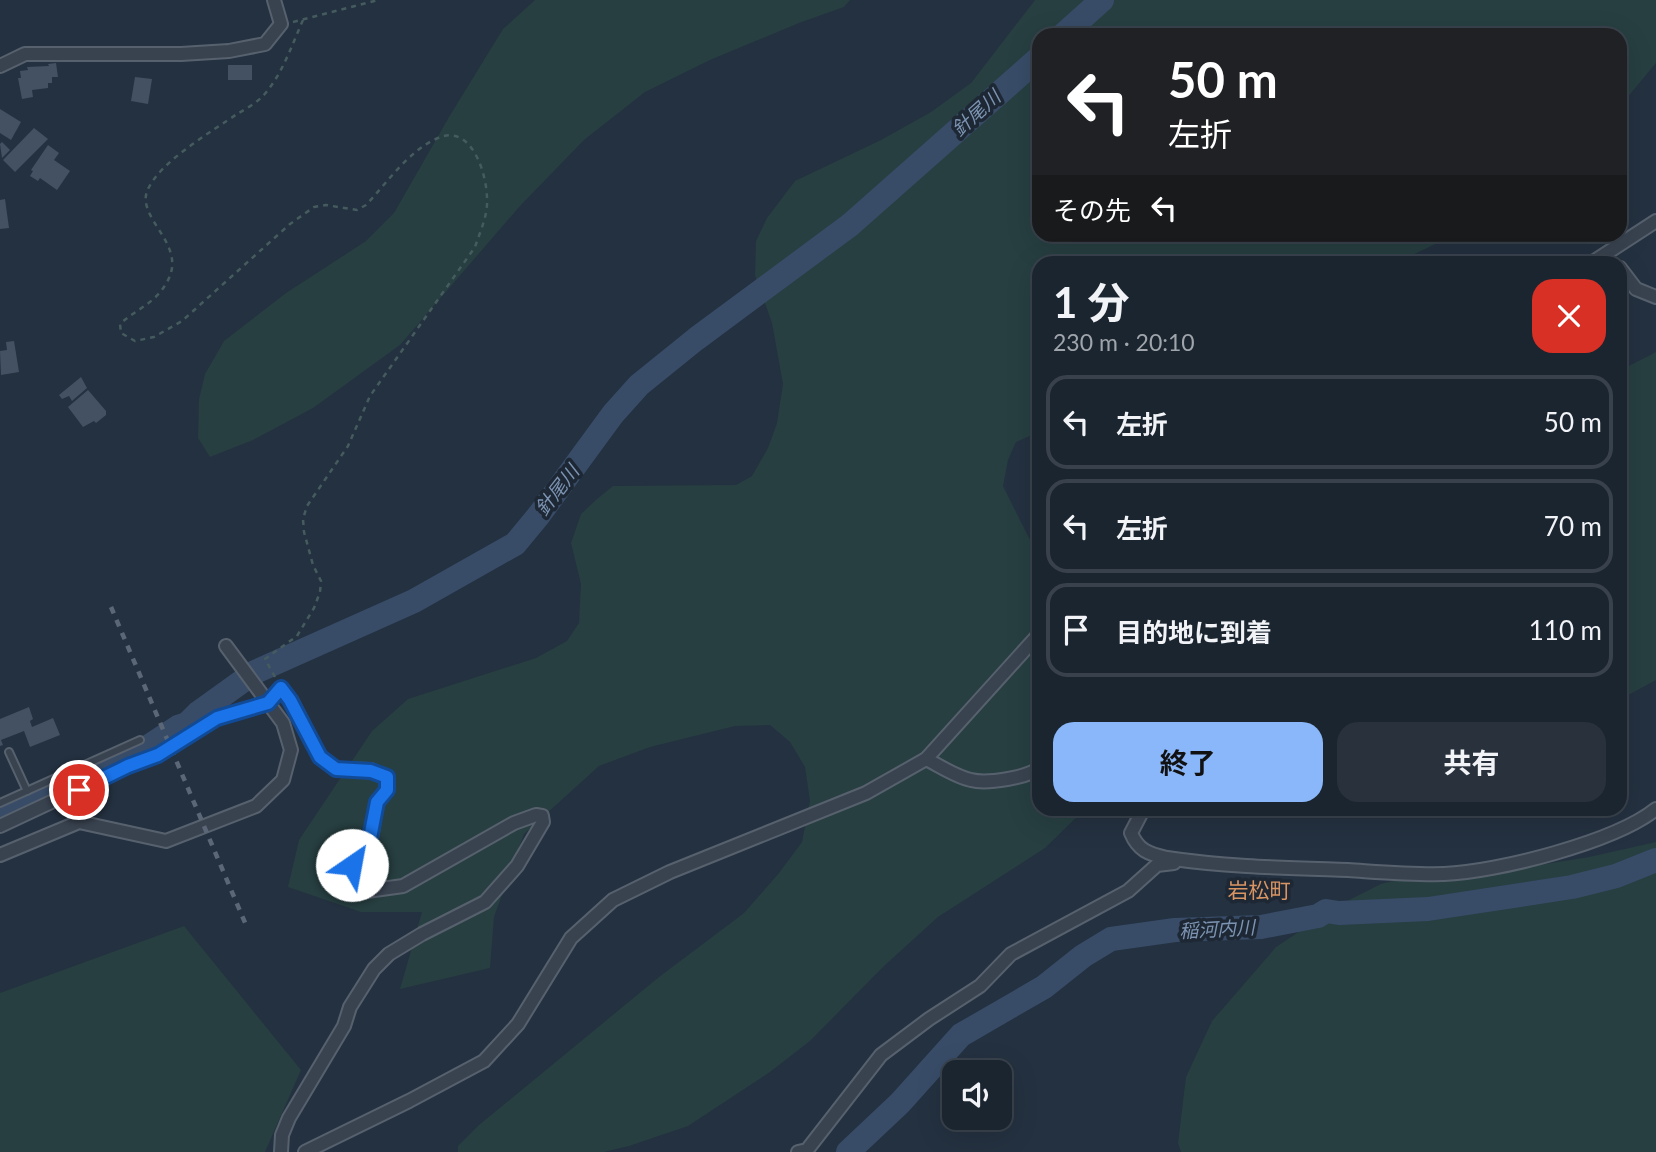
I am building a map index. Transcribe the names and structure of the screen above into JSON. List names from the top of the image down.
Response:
{
  "districts": ["岩松町"],
  "water": ["針尾川", "稲河内川"],
  "page": {
    "turn": ["50 m", "左折"],
    "then": "その先",
    "heading": ["1 分", "230 m · 20:10"],
    "list": [
      {
        "name": "左折",
        "value": "50 m"
      },
      {
        "name": "左折",
        "value": "70 m"
      },
      {
        "name": "目的地に到着",
        "value": "110 m"
      }
    ],
    "buttons": ["終了", "共有"]
  }
}
